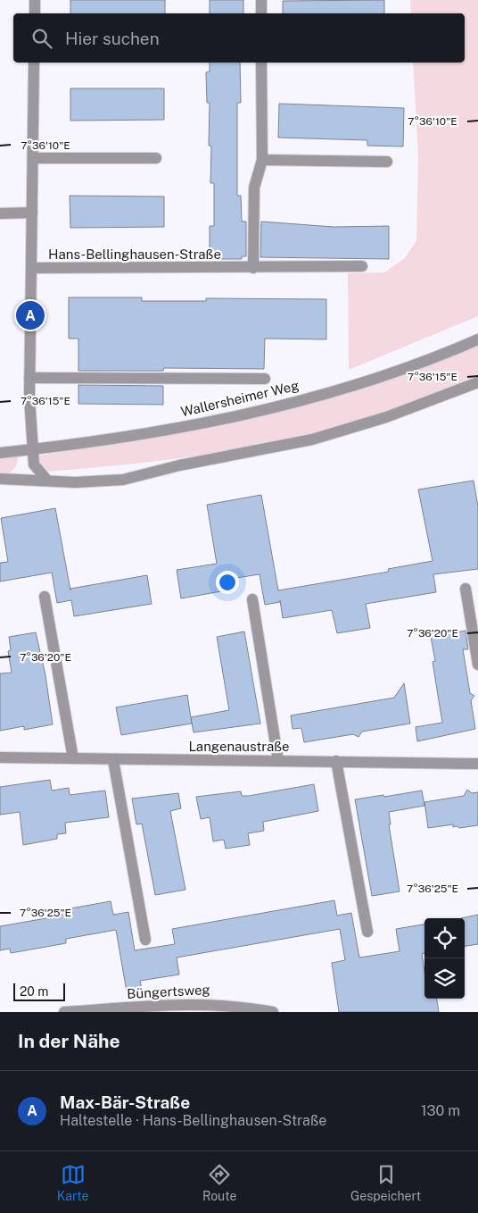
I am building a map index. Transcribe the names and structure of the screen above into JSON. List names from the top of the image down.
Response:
{
  "streets": {
    "street": [
      "Hans-Bellinghausen-Straße",
      "Wallersheimer Weg",
      "Langenaustraße",
      "Büngertsweg"
    ]
  },
  "crossings": [
    ["Hans-Bellinghausen-Straße", "Wallersheimer Weg"]
  ],
  "scale_bar": "20 m",
  "page": {
    "search": "Hier suchen",
    "pins": "A",
    "scale": "20 m",
    "heading": "In der Nähe",
    "list": [
      {
        "mark": "A",
        "name": "Max-Bär-Straße",
        "note": "Haltestelle · Hans-Bellinghausen-Straße",
        "value": "130 m"
      }
    ],
    "nav": ["Karte", "Route", "Gespeichert"]
  },
  "coordinates": [
    "7°36'10\"E",
    "7°36'15\"E",
    "7°36'20\"E",
    "7°36'25\"E"
  ]
}
